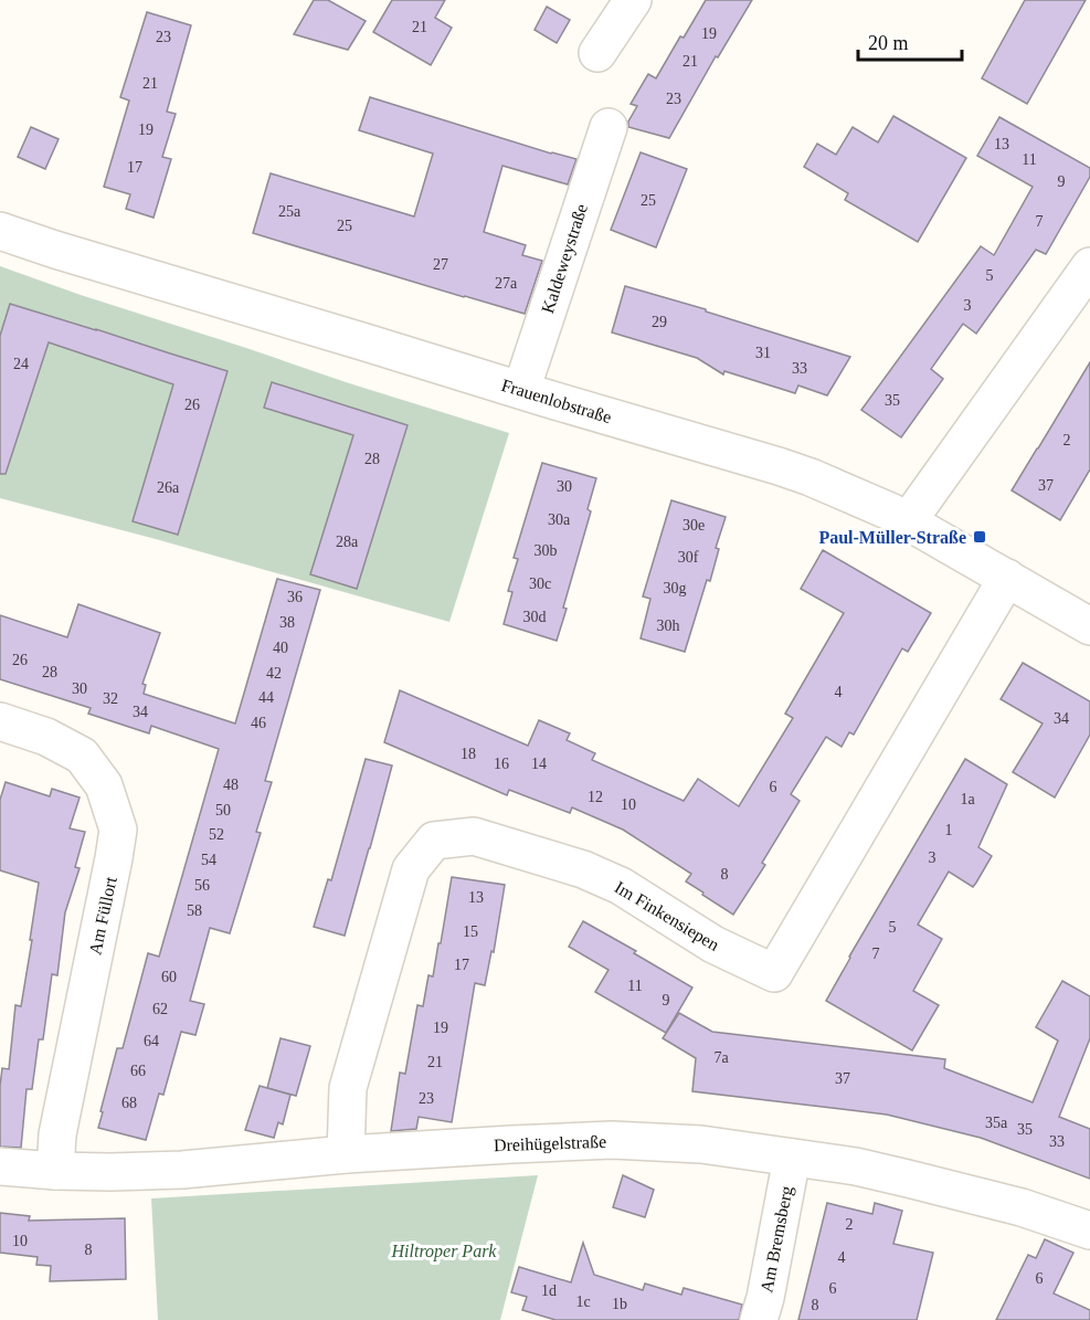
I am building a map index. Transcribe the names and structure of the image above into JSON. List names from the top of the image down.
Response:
{
  "streets": {
    "street": [
      "Kaldeweystraße",
      "Frauenlobstraße",
      "Am Füllort",
      "Im Finkensiepen",
      "Dreihügelstraße",
      "Am Bremsberg"
    ]
  },
  "crossings": [
    ["Kaldeweystraße", "Frauenlobstraße"],
    ["Frauenlobstraße", "Im Finkensiepen"],
    ["Am Füllort", "Dreihügelstraße"],
    ["Im Finkensiepen", "Dreihügelstraße"],
    ["Dreihügelstraße", "Am Bremsberg"]
  ],
  "parks": ["Hiltroper Park"],
  "places": {
    "transit": ["Paul-Müller-Straße"]
  },
  "house_numbers": [
    "21",
    "19",
    "23",
    "21",
    "21",
    "23",
    "19",
    "13",
    "11",
    "17",
    "9",
    "25",
    "25a",
    "7",
    "25",
    "27",
    "5",
    "27a",
    "3",
    "29",
    "31",
    "24",
    "33",
    "35",
    "26",
    "2",
    "28",
    "37",
    "30",
    "26a",
    "30a",
    "30e",
    "28a",
    "30b",
    "30f",
    "30c",
    "30g",
    "36",
    "30d",
    "38",
    "30h",
    "40",
    "26",
    "28",
    "42",
    "30",
    "4",
    "44",
    "32",
    "34",
    "34",
    "46",
    "18",
    "16",
    "14",
    "48",
    "6",
    "12",
    "1a",
    "10",
    "50",
    "1",
    "52",
    "3",
    "54",
    "8",
    "56",
    "13",
    "58",
    "5",
    "15",
    "7",
    "17",
    "60",
    "11",
    "9",
    "62",
    "19",
    "64",
    "7a",
    "21",
    "66",
    "37",
    "23",
    "68",
    "35a",
    "35",
    "33",
    "2",
    "10",
    "8",
    "4",
    "6",
    "6",
    "1d",
    "1c",
    "1b",
    "8"
  ],
  "scale_bar": "20 m"
}
